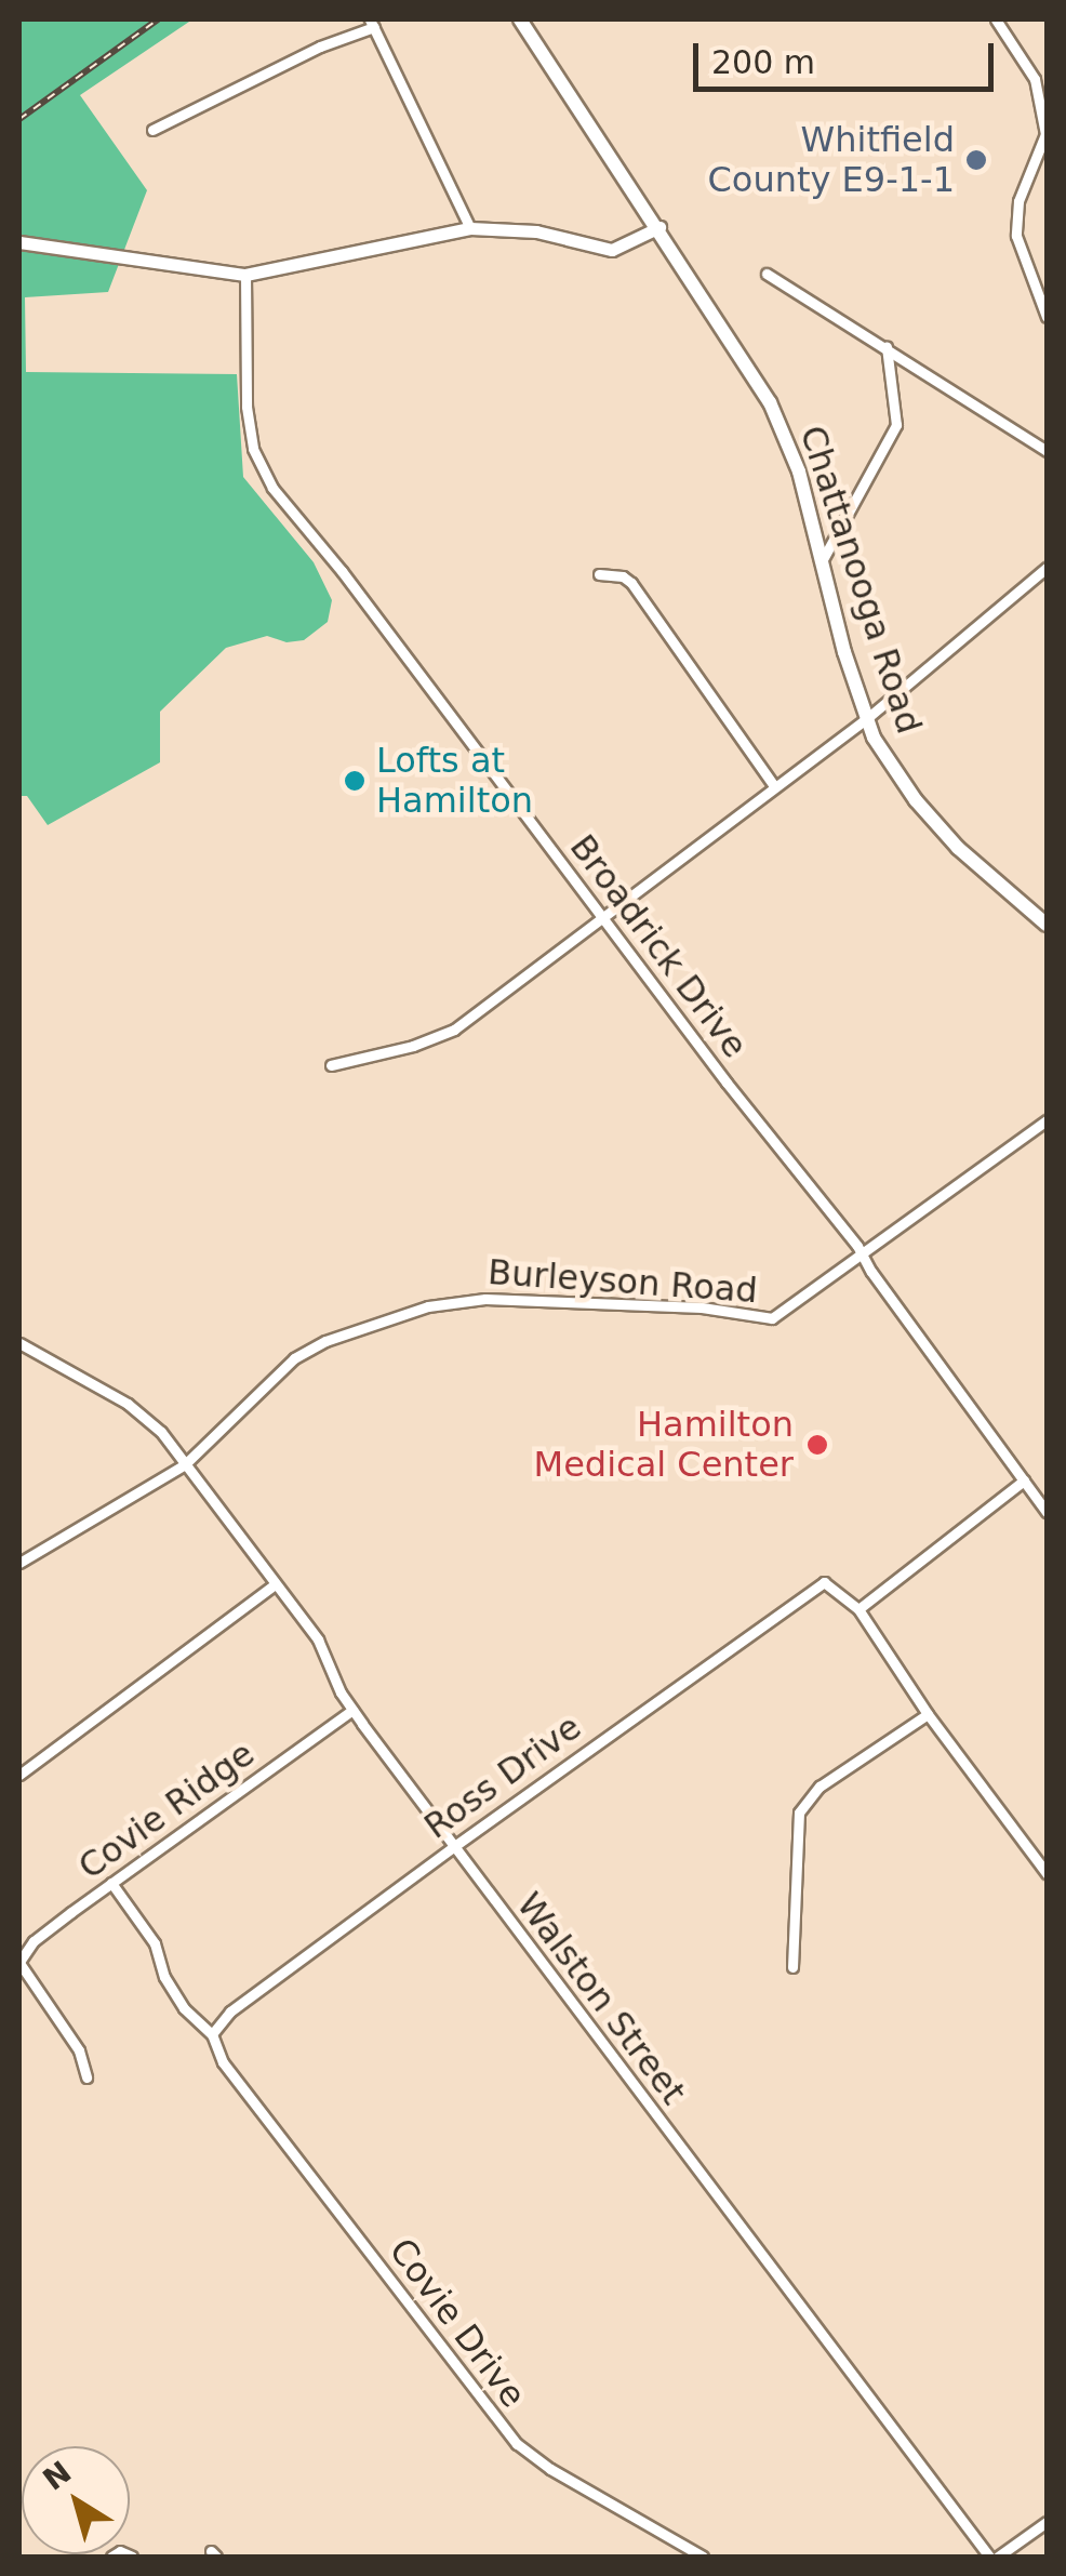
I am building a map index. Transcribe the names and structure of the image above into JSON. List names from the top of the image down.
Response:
{
  "streets": {
    "main road": ["Chattanooga Road"],
    "street": [
      "Broadrick Drive",
      "Burleyson Road",
      "Ross Drive",
      "Covie Ridge",
      "Walston Street",
      "Covie Drive"
    ]
  },
  "crossings": [
    ["Broadrick Drive", "Burleyson Road"],
    ["Burleyson Road", "Walston Street"],
    ["Ross Drive", "Walston Street"],
    ["Ross Drive", "Covie Drive"],
    ["Covie Ridge", "Walston Street"]
  ],
  "places": ["Whitfield County E9-1-1", "Lofts at Hamilton", "Hamilton Medical Center"],
  "scale_bar": "200 m",
  "north": "top left"
}
